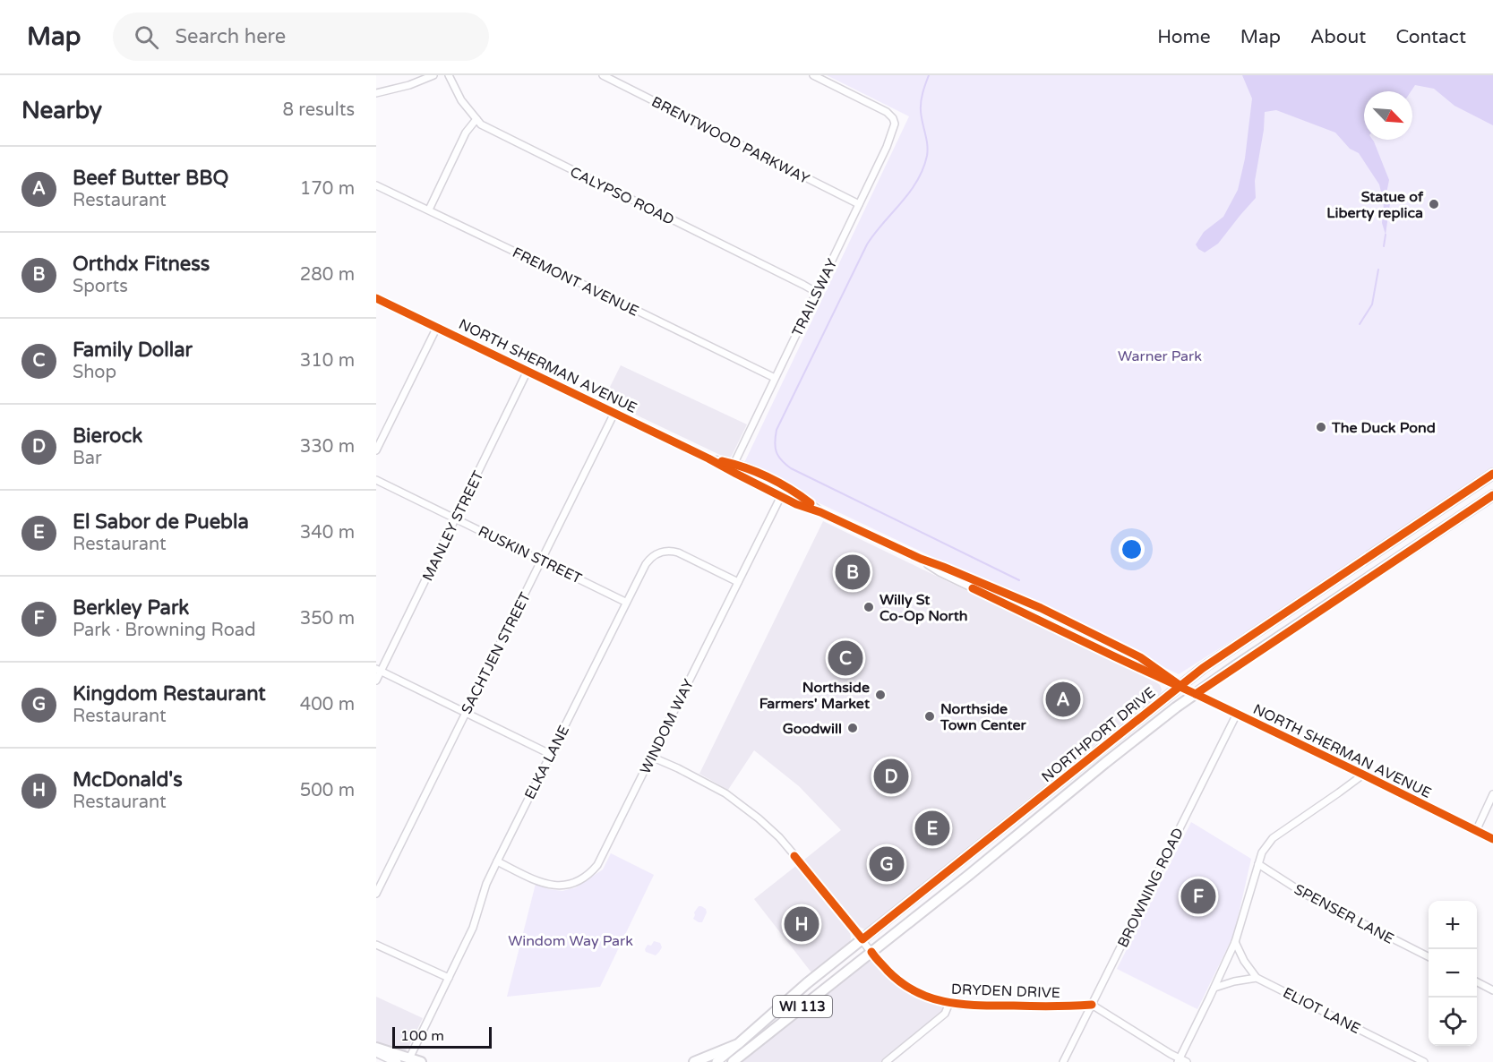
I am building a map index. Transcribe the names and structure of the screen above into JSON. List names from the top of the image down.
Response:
{
  "streets": {
    "main road": ["NORTHPORT DRIVE", "WI 113"],
    "street": [
      "BRENTWOOD PARKWAY",
      "CALYPSO ROAD",
      "FREMONT AVENUE",
      "TRAILSWAY",
      "NORTH SHERMAN AVENUE",
      "MANLEY STREET",
      "RUSKIN STREET",
      "SACHTJEN STREET",
      "WINDOM WAY",
      "ELKA LANE",
      "BROWNING ROAD",
      "SPENSER LANE",
      "DRYDEN DRIVE",
      "ELIOT LANE"
    ]
  },
  "crossings": [
    ["BRENTWOOD PARKWAY", "TRAILSWAY"],
    ["CALYPSO ROAD", "TRAILSWAY"],
    ["FREMONT AVENUE", "TRAILSWAY"],
    ["TRAILSWAY", "NORTH SHERMAN AVENUE"],
    ["NORTH SHERMAN AVENUE", "MANLEY STREET"],
    ["NORTH SHERMAN AVENUE", "SACHTJEN STREET"],
    ["NORTH SHERMAN AVENUE", "WINDOM WAY"],
    ["NORTH SHERMAN AVENUE", "NORTHPORT DRIVE"],
    ["NORTH SHERMAN AVENUE", "BROWNING ROAD"],
    ["MANLEY STREET", "RUSKIN STREET"],
    ["RUSKIN STREET", "SACHTJEN STREET"],
    ["RUSKIN STREET", "ELKA LANE"],
    ["WINDOM WAY", "ELKA LANE"],
    ["WINDOM WAY", "DRYDEN DRIVE"],
    ["NORTHPORT DRIVE", "DRYDEN DRIVE"],
    ["NORTHPORT DRIVE", "WI 113"],
    ["BROWNING ROAD", "DRYDEN DRIVE"]
  ],
  "parks": ["Warner Park", "Windom Way Park"],
  "places": [
    "Statue of Liberty replica",
    "The Duck Pond",
    "Willy St Co-Op North",
    "Northside Farmers' Market",
    "Northside Town Center",
    "Goodwill"
  ],
  "scale_bar": "100 m",
  "north": "bottom right",
  "page": {
    "header": "Map",
    "search": "Search here",
    "nav": [
      "Home",
      "Map",
      "About",
      "Contact"
    ],
    "heading": ["Nearby", "8 results"],
    "list": [
      {
        "mark": "A",
        "name": "Beef Butter BBQ",
        "note": "Restaurant",
        "value": "170 m"
      },
      {
        "mark": "B",
        "name": "Orthdx Fitness",
        "note": "Sports",
        "value": "280 m"
      },
      {
        "mark": "C",
        "name": "Family Dollar",
        "note": "Shop",
        "value": "310 m"
      },
      {
        "mark": "D",
        "name": "Bierock",
        "note": "Bar",
        "value": "330 m"
      },
      {
        "mark": "E",
        "name": "El Sabor de Puebla",
        "note": "Restaurant",
        "value": "340 m"
      },
      {
        "mark": "F",
        "name": "Berkley Park",
        "note": "Park · Browning Road",
        "value": "350 m"
      },
      {
        "mark": "G",
        "name": "Kingdom Restaurant",
        "note": "Restaurant",
        "value": "400 m"
      },
      {
        "mark": "H",
        "name": "McDonald's",
        "note": "Restaurant",
        "value": "500 m"
      }
    ],
    "pins": [
      "B",
      "C",
      "A",
      "D",
      "E",
      "G",
      "F",
      "H"
    ],
    "map_buttons": ["+", "−"],
    "scale": "100 m"
  }
}
